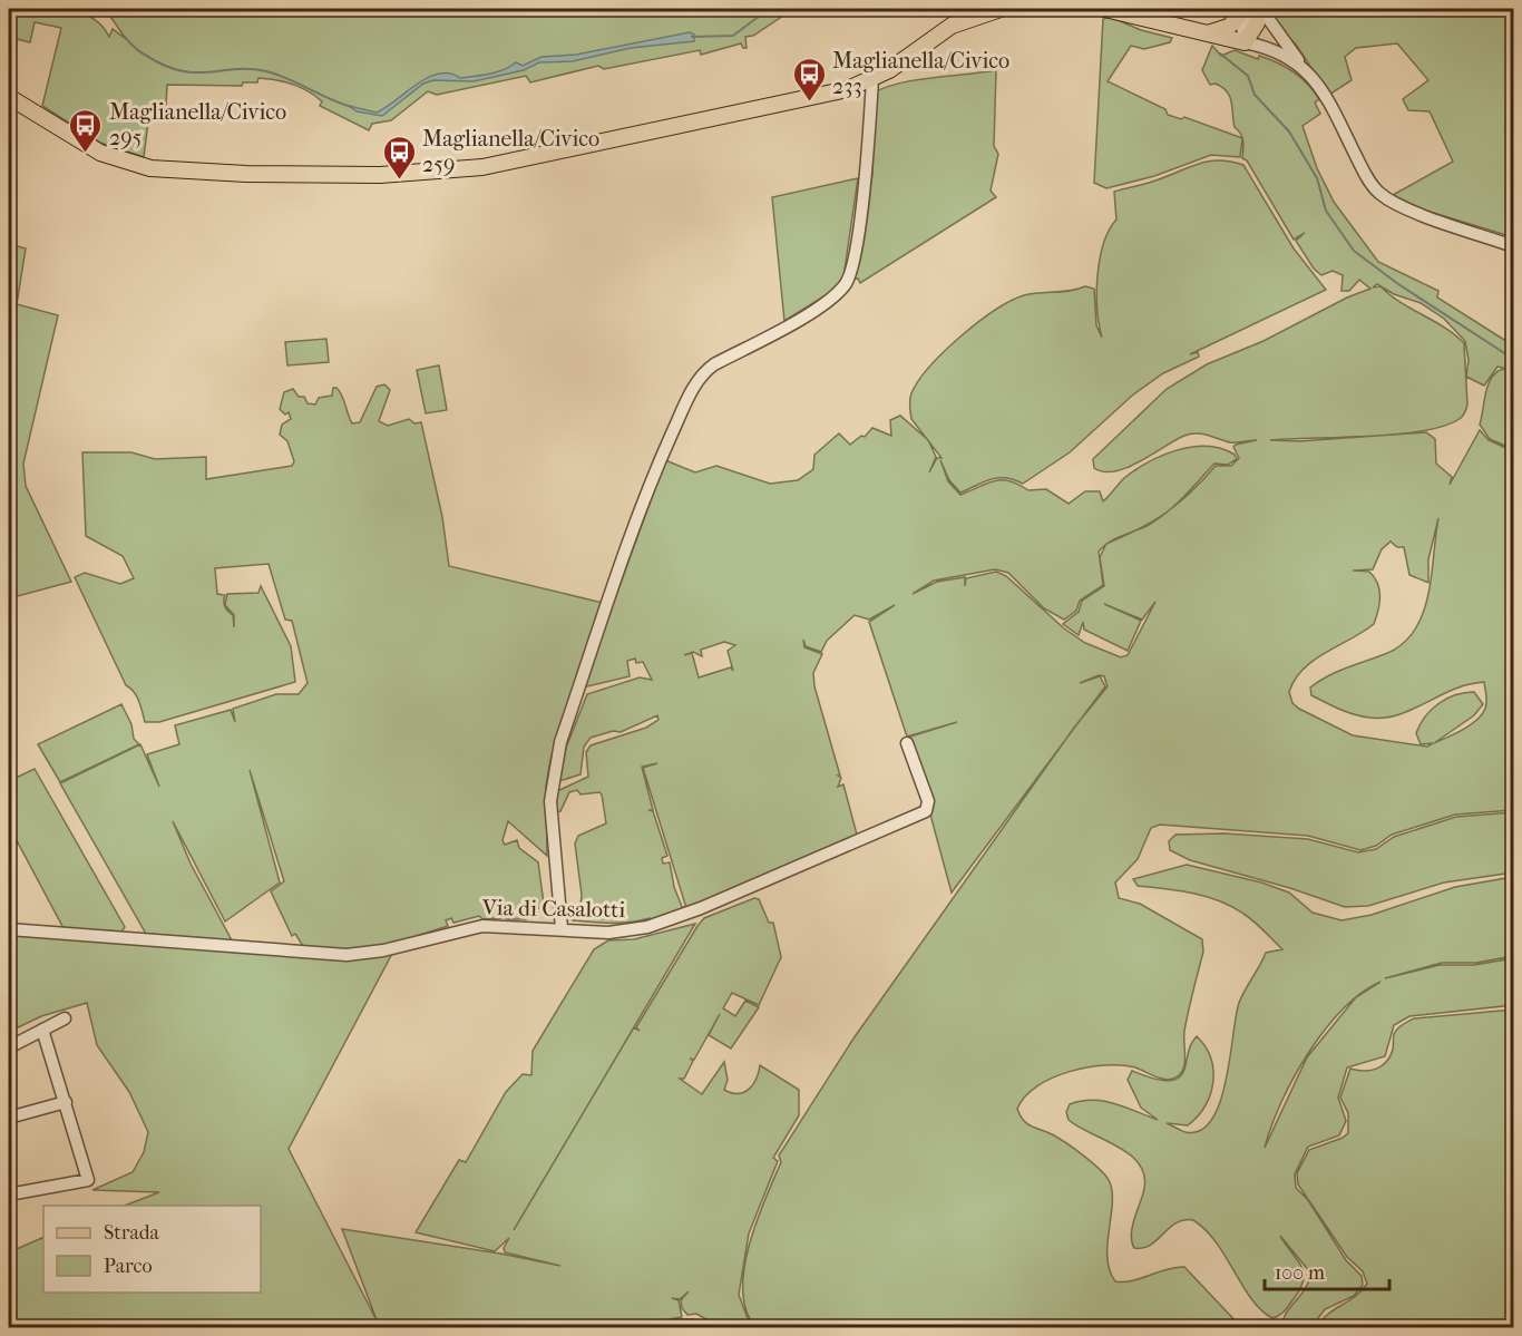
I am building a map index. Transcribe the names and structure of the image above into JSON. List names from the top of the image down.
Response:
{
  "streets": {
    "street": ["Via di Casalotti"]
  },
  "places": {
    "bus stop": ["Maglianella/Civico 233", "Maglianella/Civico 295", "Maglianella/Civico 259"]
  },
  "legend": ["Strada", "Parco"],
  "scale_bar": "100 m"
}
